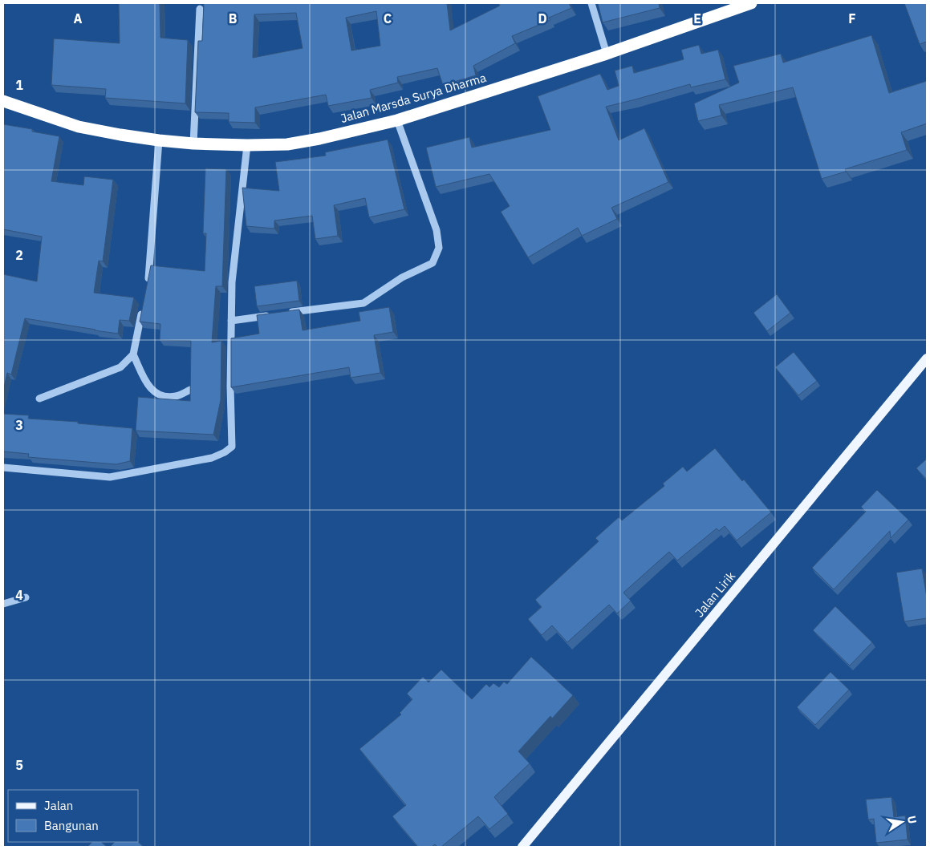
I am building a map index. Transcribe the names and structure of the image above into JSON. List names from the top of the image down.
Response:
{
  "streets": {
    "highway": ["Jalan Marsda Surya Dharma"],
    "main road": ["Jalan Lirik"]
  },
  "legend": ["Jalan", "Bangunan"],
  "north": "right",
  "grid": {
    "columns": [
      "A",
      "B",
      "C",
      "D",
      "E",
      "F"
    ],
    "rows": [
      "1",
      "2",
      "3",
      "4",
      "5"
    ]
  }
}
